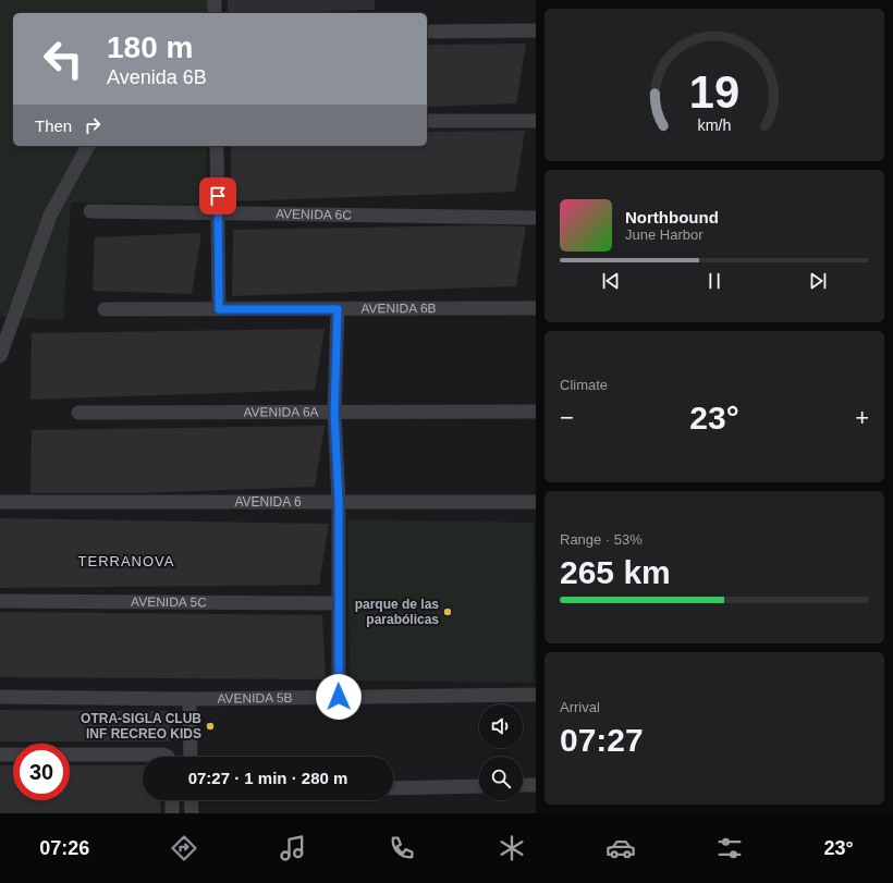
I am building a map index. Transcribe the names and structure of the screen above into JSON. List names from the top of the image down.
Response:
{
  "streets": {
    "street": [
      "AVENIDA 6C",
      "AVENIDA 6B",
      "AVENIDA 6A",
      "AVENIDA 6",
      "AVENIDA 5C",
      "AVENIDA 5B"
    ]
  },
  "districts": ["TERRANOVA"],
  "places": ["parque de las parabólicas", "OTRA-SIGLA CLUB INF RECREO KIDS"],
  "page": {
    "turn": ["180 m", "Avenida 6B"],
    "then": "Then",
    "song": ["Northbound", "June Harbor"],
    "tile": [
      "Climate",
      ["Range · 53%", "265 km"],
      ["Arrival", "07:27"]
    ],
    "heat": ["−", "23°", "+"],
    "limit": "30",
    "trip": "07:27 · 1 min · 280 m",
    "tabs": ["07:26", "23°"],
    "gauge": ["19", "km/h"]
  }
}
